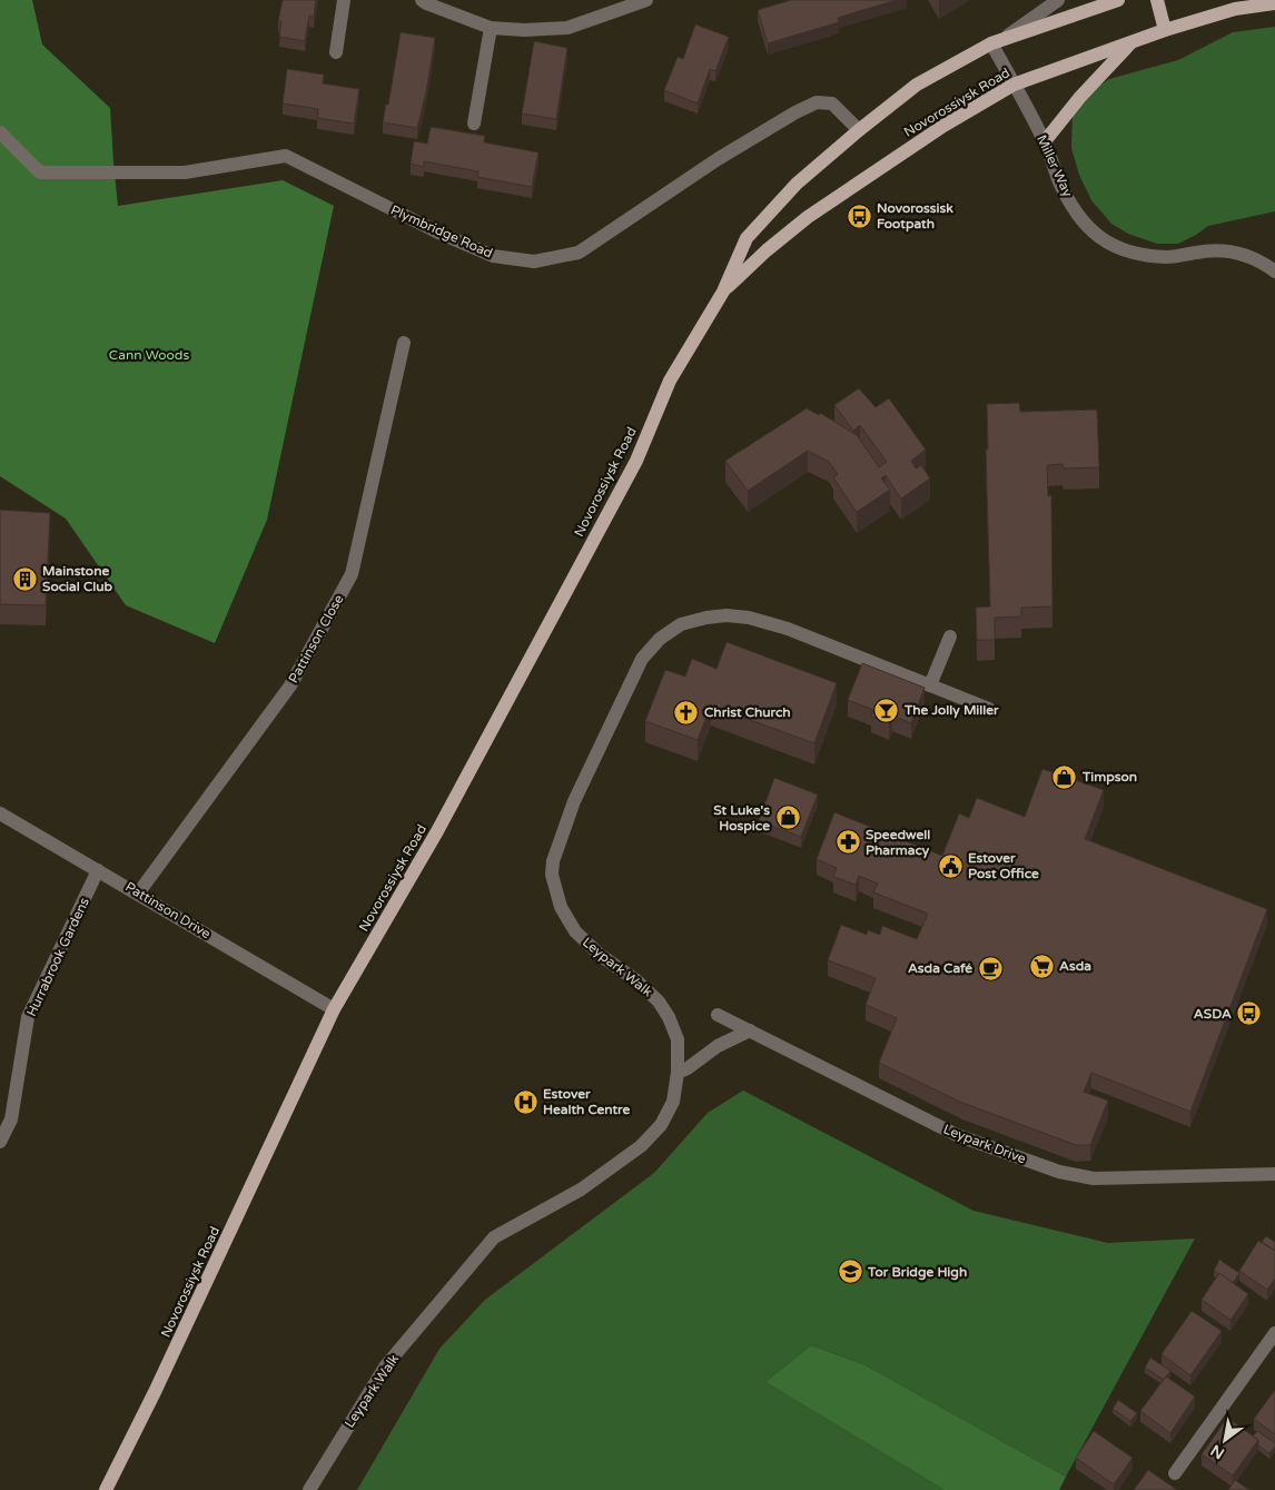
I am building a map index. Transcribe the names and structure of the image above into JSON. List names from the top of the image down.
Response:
{
  "streets": {
    "main road": ["Novorossiysk Road"],
    "street": [
      "Miller Way",
      "Plymbridge Road",
      "Pattinson Close",
      "Pattinson Drive",
      "Hurrabrook Gardens",
      "Leypark Walk",
      "Leypark Drive"
    ]
  },
  "crossings": [
    ["Novorossiysk Road", "Miller Way"],
    ["Novorossiysk Road", "Plymbridge Road"],
    ["Novorossiysk Road", "Pattinson Drive"],
    ["Pattinson Close", "Pattinson Drive"],
    ["Pattinson Drive", "Hurrabrook Gardens"]
  ],
  "parks": ["Cann Woods"],
  "places": {
    "bus stop": ["Novorossisk Footpath", "ASDA"],
    "building": ["Mainstone Social Club"],
    "bar": ["The Jolly Miller"],
    "church": ["Christ Church"],
    "shop": ["Timpson", "St Luke's Hospice"],
    "pharmacy": ["Speedwell Pharmacy"],
    "public building": ["Estover Post Office"],
    "supermarket": ["Asda"],
    "cafe": ["Asda Café"],
    "hospital": ["Estover Health Centre"],
    "school or university": ["Tor Bridge High"]
  },
  "north": "bottom left"
}
